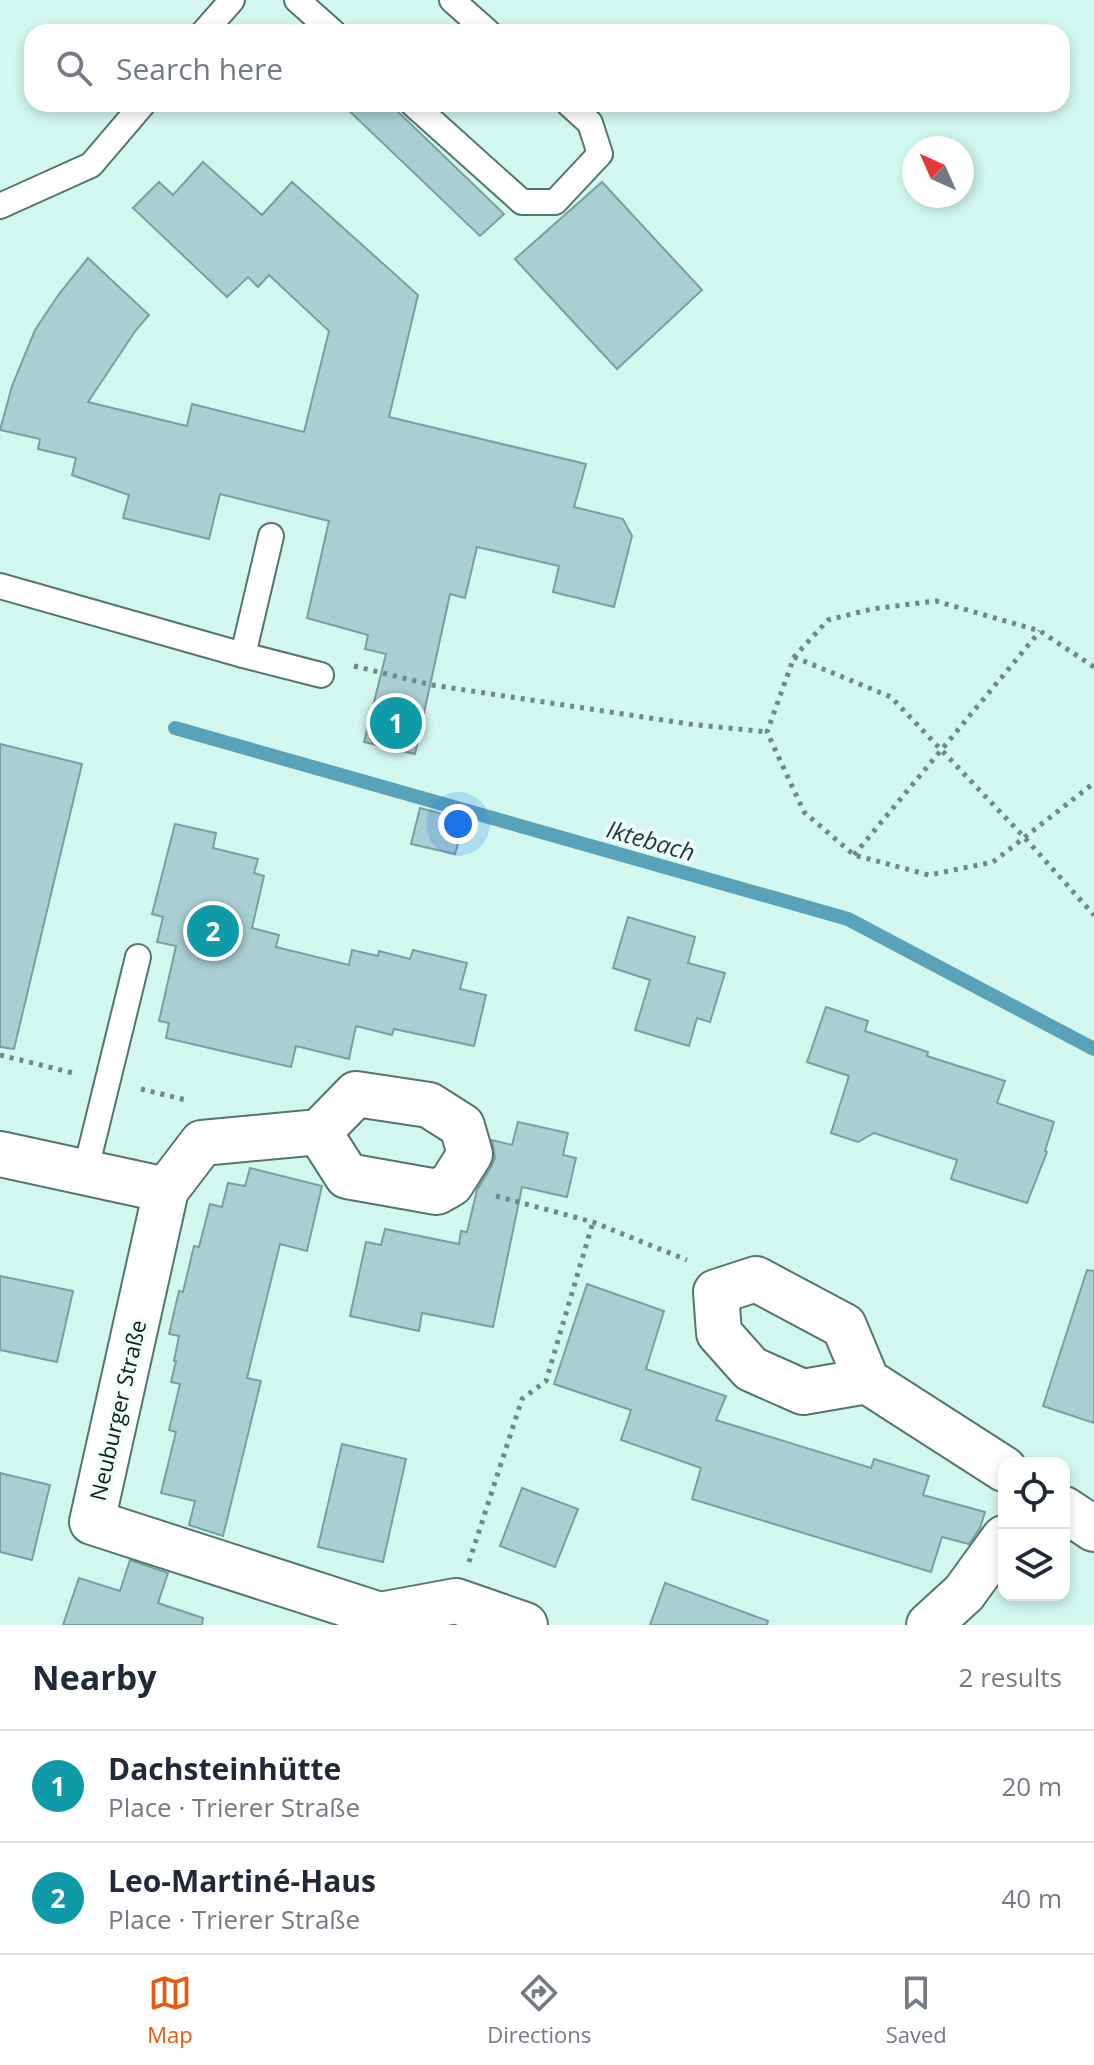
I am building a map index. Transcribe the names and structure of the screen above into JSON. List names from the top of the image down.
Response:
{
  "streets": {
    "street": ["Neuburger Straße"]
  },
  "water": ["Iktebach"],
  "north": "top left",
  "page": {
    "search": "Search here",
    "pins": ["1", "2"],
    "heading": ["Nearby", "2 results"],
    "list": [
      {
        "mark": "1",
        "name": "Dachsteinhütte",
        "note": "Place · Trierer Straße",
        "value": "20 m"
      },
      {
        "mark": "2",
        "name": "Leo-Martiné-Haus",
        "note": "Place · Trierer Straße",
        "value": "40 m"
      }
    ],
    "nav": ["Map", "Directions", "Saved"]
  }
}
